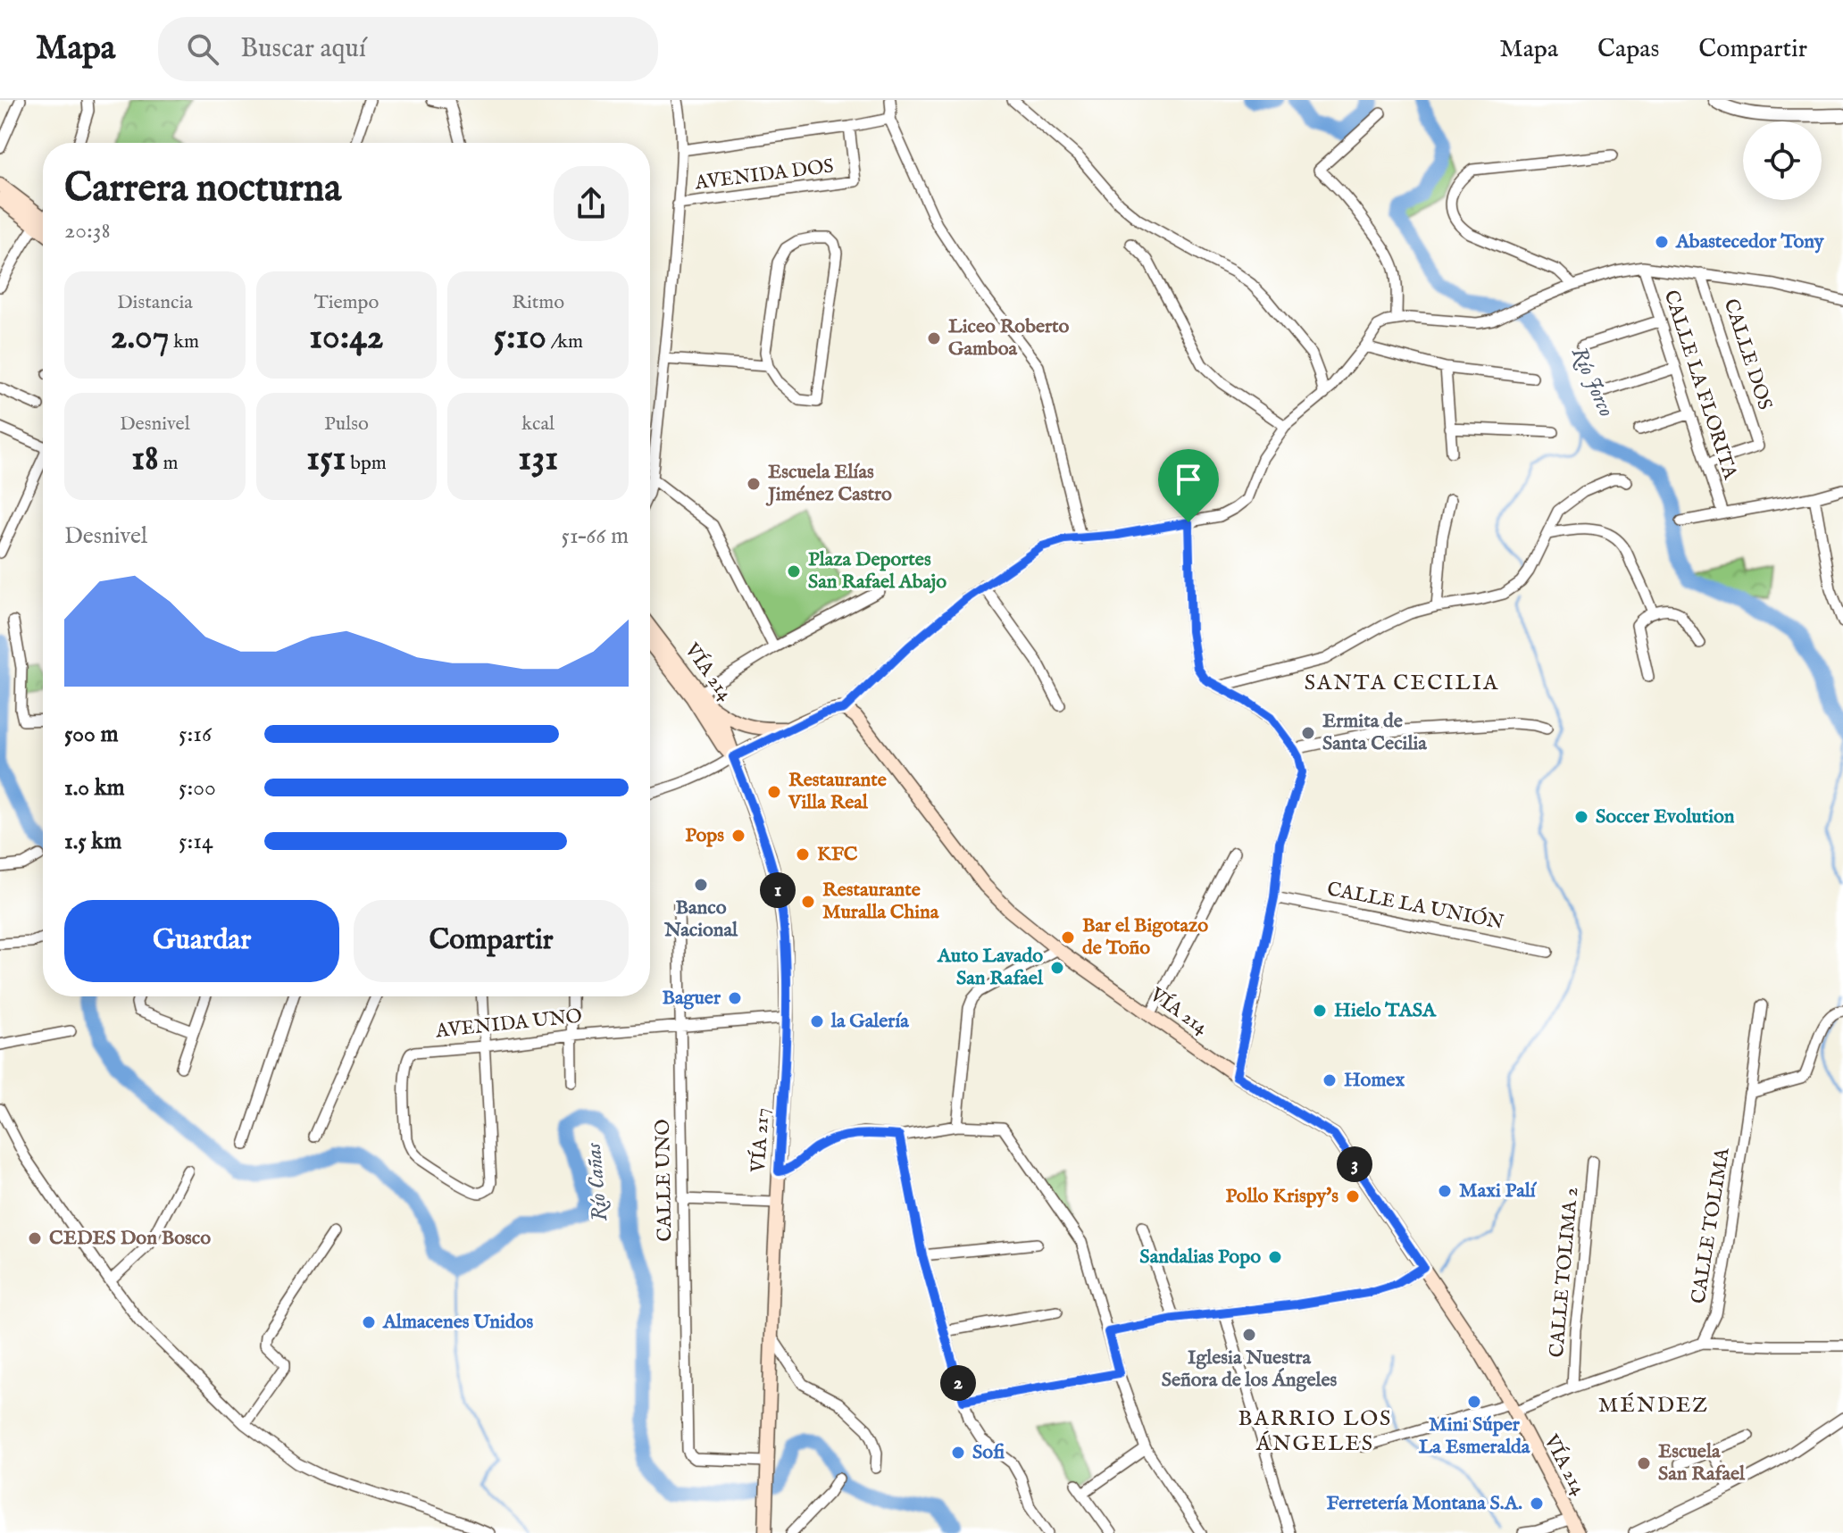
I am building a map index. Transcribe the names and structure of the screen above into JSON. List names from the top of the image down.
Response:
{
  "streets": {
    "main road": ["VÍA 214", "VÍA 217"],
    "street": [
      "AVENIDA DOS",
      "CALLE DOS",
      "CALLE LA FLORITA",
      "CALLE LA UNIÓN",
      "AVENIDA UNO",
      "CALLE UNO",
      "CALLE TOLIMA",
      "CALLE TOLIMA 2"
    ]
  },
  "crossings": [
    ["CALLE DOS", "CALLE LA FLORITA"],
    ["VÍA 214", "VÍA 217"],
    ["AVENIDA UNO", "VÍA 217"],
    ["AVENIDA UNO", "CALLE UNO"],
    ["VÍA 217", "CALLE UNO"]
  ],
  "districts": ["SANTA CECILIA", "MÉNDEZ", "BARRIO LOS ÁNGELES"],
  "water": ["Río Jorco", "Río Cañas"],
  "places": [
    "Abastecedor Tony",
    "Liceo Roberto Gamboa",
    "Escuela Elías Jiménez Castro",
    "Plaza Deportes San Rafael Abajo",
    "Ermita de Santa Cecilia",
    "Restaurante Villa Real",
    "Soccer Evolution",
    "Pops",
    "KFC",
    "Banco Nacional",
    "Restaurante Muralla China",
    "Bar el Bigotazo de Toño",
    "Auto Lavado San Rafael",
    "Baguer",
    "Hielo TASA",
    "la Galería",
    "Homex",
    "Maxi Palí",
    "Pollo Krispy's",
    "CEDES Don Bosco",
    "Sandalias Popo",
    "Almacenes Unidos",
    "Iglesia Nuestra Señora de los Ángeles",
    "Mini Súper La Esmeralda",
    "Sofi",
    "Escuela San Rafael",
    "Ferretería Montana S.A."
  ],
  "page": {
    "header": "Mapa",
    "search": "Buscar aquí",
    "nav": ["Mapa", "Capas", "Compartir"],
    "heading": ["Carrera nocturna", "20:38"],
    "stats": [
      ["Distancia", "2.07 km"],
      ["Tiempo", "10:42"],
      ["Ritmo", "5:10 /km"],
      ["Desnivel", "18 m"],
      ["Pulso", "151 bpm"],
      ["kcal", "131"]
    ],
    "chart": ["Desnivel", "51–66 m"],
    "list": [
      {
        "name": "500 m",
        "note": "5:16"
      },
      {
        "name": "1.0 km",
        "note": "5:00"
      },
      {
        "name": "1.5 km",
        "note": "5:14"
      }
    ],
    "pins": ["1", "3", "2"],
    "buttons": ["Guardar", "Compartir"]
  }
}
